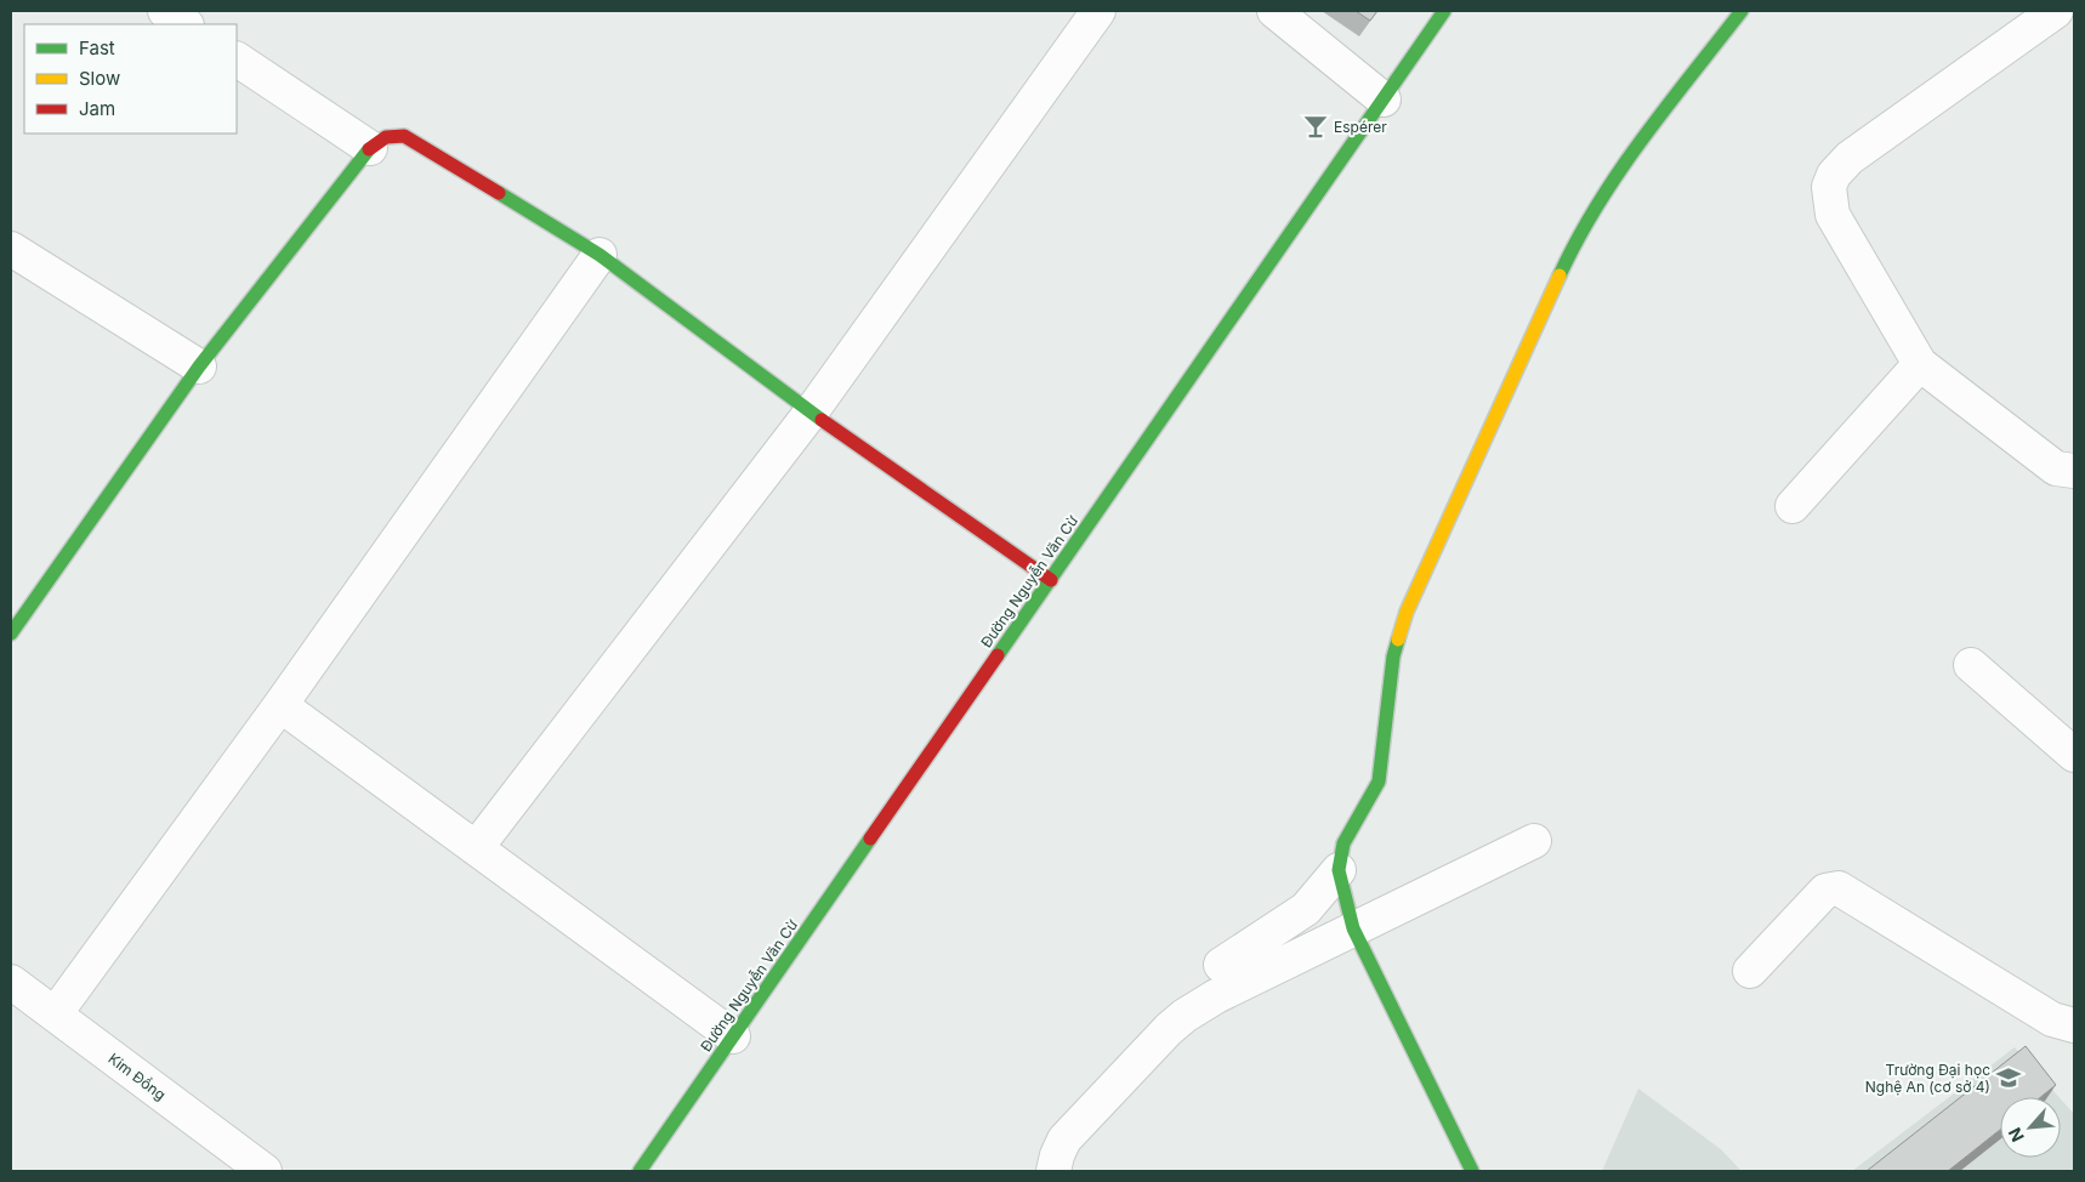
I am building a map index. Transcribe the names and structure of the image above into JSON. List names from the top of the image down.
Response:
{
  "streets": {
    "street": ["Đường Nguyễn Văn Cừ", "Kim Đồng"]
  },
  "places": {
    "bar": ["Espérer"],
    "school or university": ["Trường Đại học Nghệ An (cơ sở 4)"]
  },
  "legend": ["Fast", "Slow", "Jam"],
  "north": "bottom left"
}
